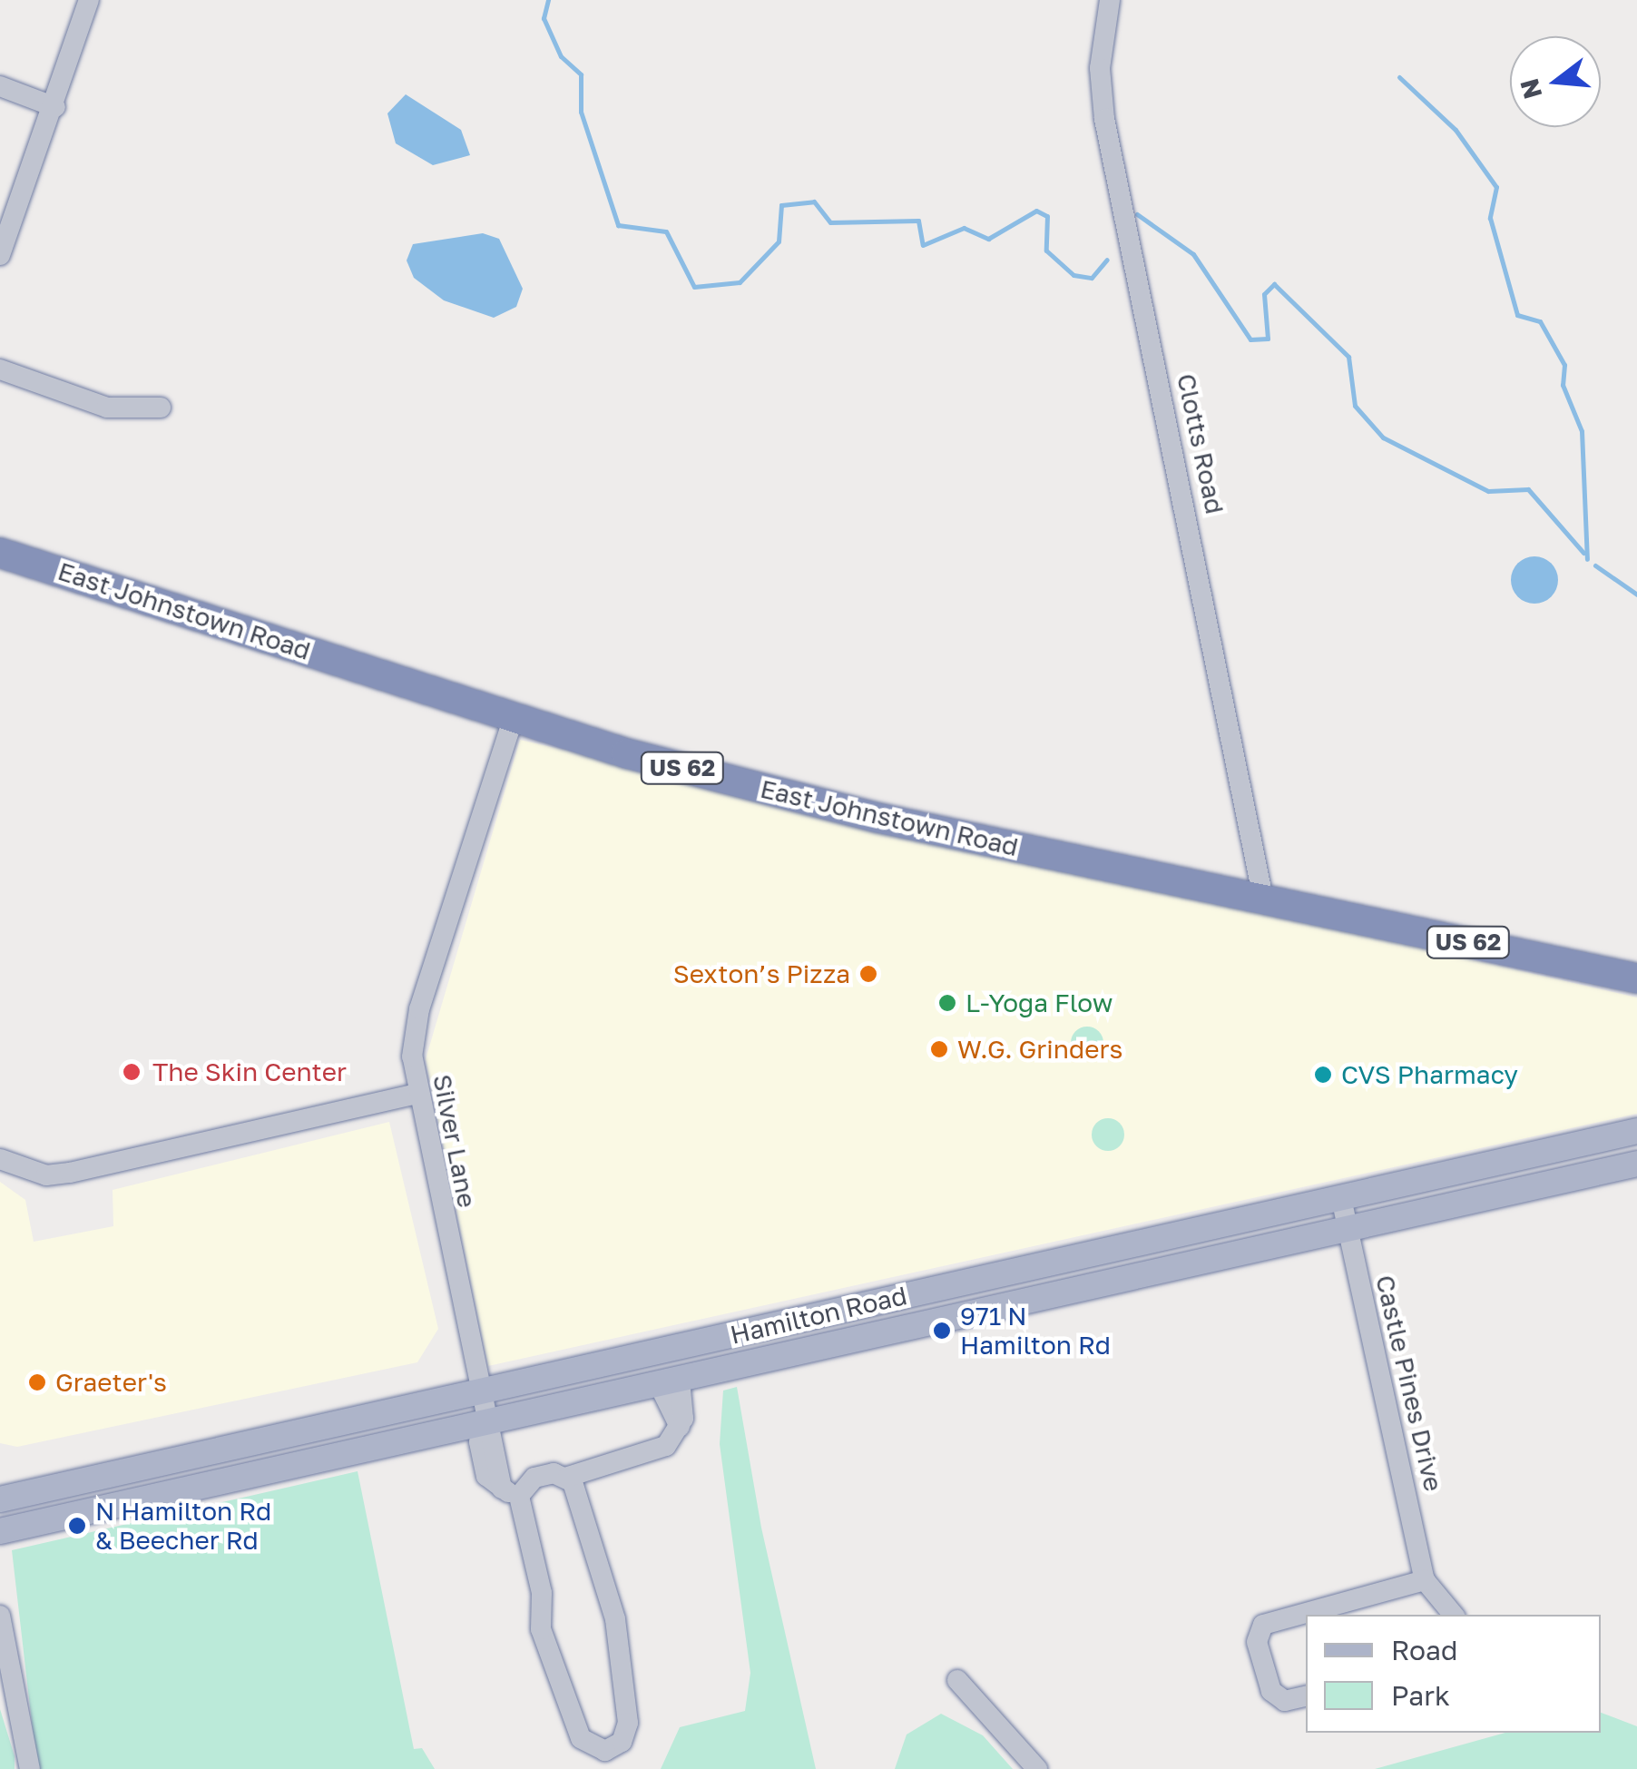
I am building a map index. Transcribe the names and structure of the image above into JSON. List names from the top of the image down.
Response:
{
  "streets": {
    "highway": ["East Johnstown Road", "US 62"],
    "main road": ["Hamilton Road"],
    "street": ["Clotts Road", "Silver Lane", "Castle Pines Drive"]
  },
  "crossings": [
    ["Clotts Road", "East Johnstown Road"],
    ["East Johnstown Road", "Silver Lane"],
    ["Silver Lane", "Hamilton Road"],
    ["Hamilton Road", "Castle Pines Drive"]
  ],
  "places": [
    "Sexton’s Pizza",
    "L-Yoga Flow",
    "W.G. Grinders",
    "The Skin Center",
    "CVS Pharmacy",
    "971 N Hamilton Rd",
    "Graeter's",
    "N Hamilton Rd & Beecher Rd"
  ],
  "legend": ["Road", "Park"],
  "north": "left"
}
